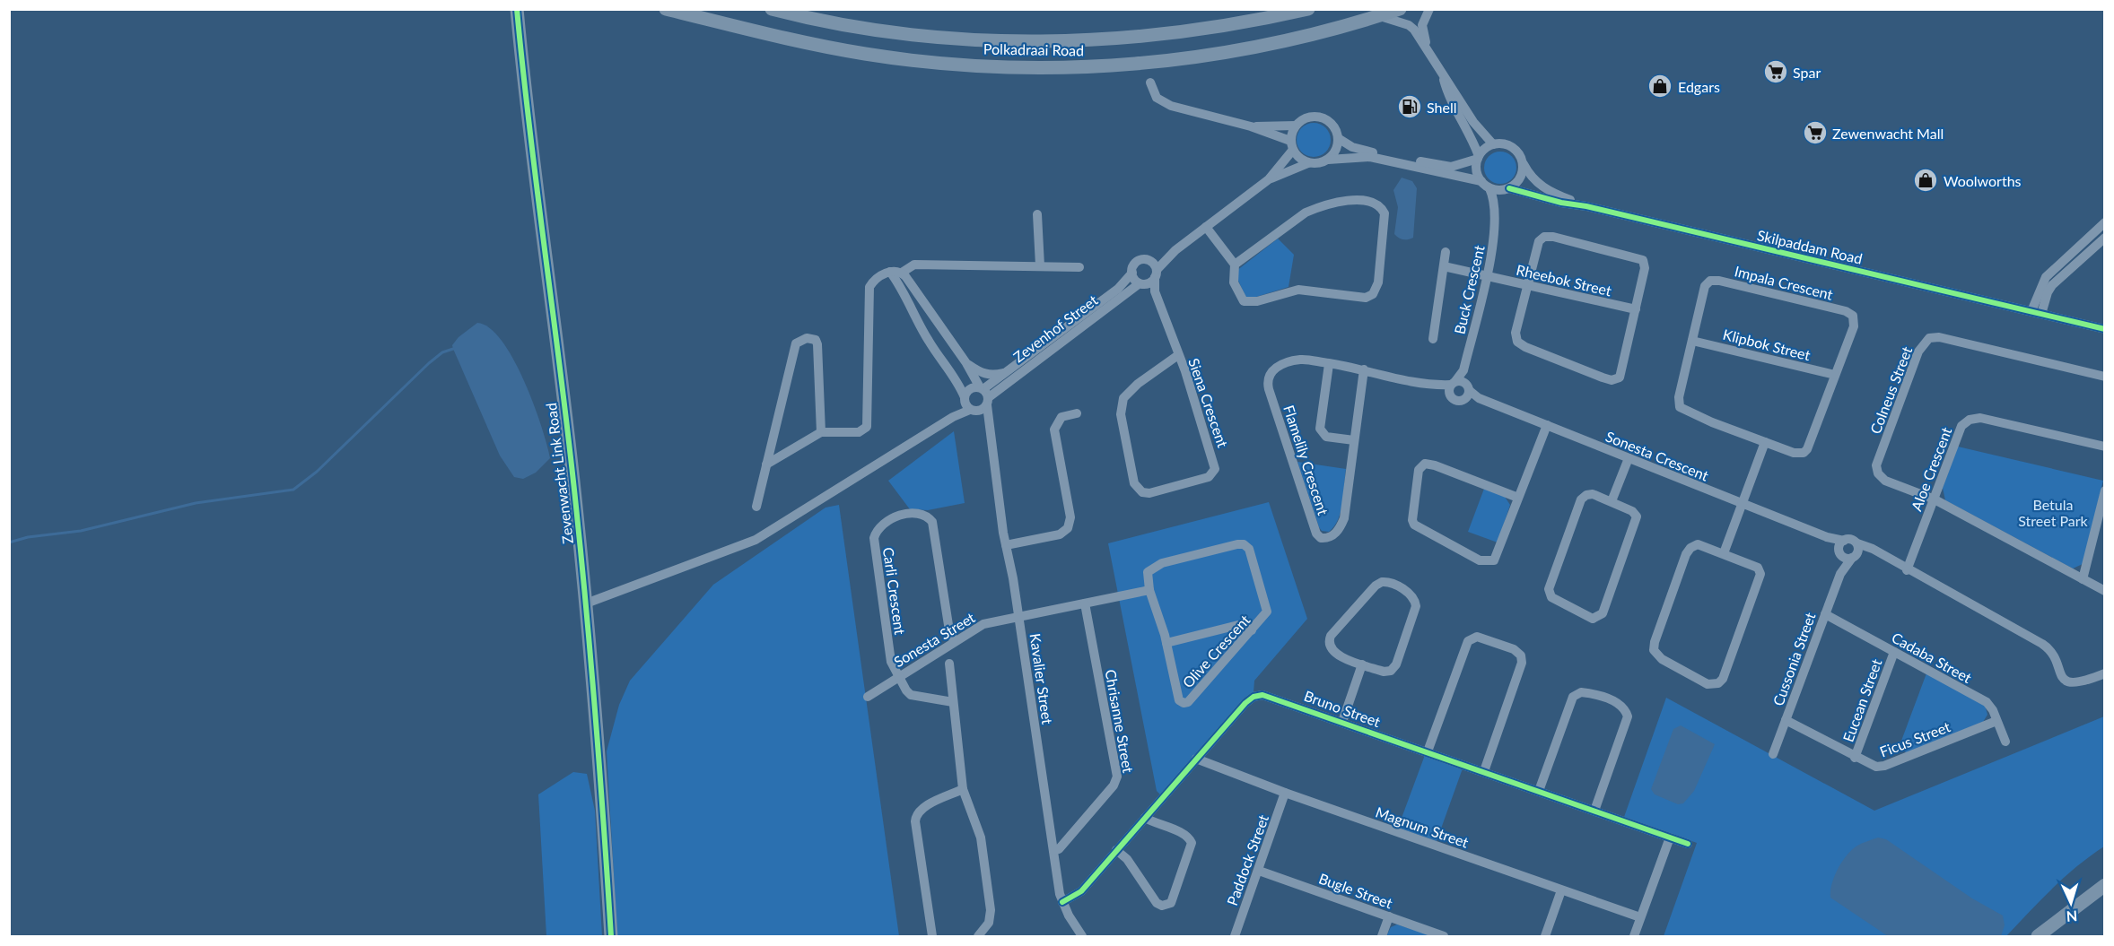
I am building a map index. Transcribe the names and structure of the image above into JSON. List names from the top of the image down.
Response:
{
  "streets": {
    "main road": ["Polkadraai Road", "Zevenwacht Link Road"],
    "street": [
      "Skilpaddam Road",
      "Rheebok Street",
      "Impala Crescent",
      "Buck Crescent",
      "Zevenhof Street",
      "Klipbok Street",
      "Colneus Street",
      "Siena Crescent",
      "Sonesta Crescent",
      "Flamelily Crescent",
      "Aloe Crescent",
      "Carli Crescent",
      "Sonesta Street",
      "Olive Crescent",
      "Cadaba Street",
      "Cussonia Street",
      "Kavalier Street",
      "Eucean Street",
      "Bruno Street",
      "Chrisanne Street",
      "Ficus Street",
      "Magnum Street",
      "Paddock Street",
      "Bugle Street"
    ]
  },
  "crossings": [
    ["Rheebok Street", "Buck Crescent"],
    ["Impala Crescent", "Klipbok Street"],
    ["Buck Crescent", "Sonesta Crescent"],
    ["Zevenhof Street", "Siena Crescent"],
    ["Zevenhof Street", "Kavalier Street"],
    ["Colneus Street", "Aloe Crescent"],
    ["Sonesta Crescent", "Cussonia Street"],
    ["Carli Crescent", "Sonesta Street"],
    ["Sonesta Street", "Olive Crescent"],
    ["Sonesta Street", "Kavalier Street"],
    ["Sonesta Street", "Chrisanne Street"],
    ["Cadaba Street", "Cussonia Street"],
    ["Cadaba Street", "Eucean Street"],
    ["Cadaba Street", "Ficus Street"],
    ["Cussonia Street", "Ficus Street"],
    ["Kavalier Street", "Bruno Street"],
    ["Kavalier Street", "Chrisanne Street"],
    ["Eucean Street", "Ficus Street"],
    ["Bruno Street", "Magnum Street"],
    ["Magnum Street", "Paddock Street"],
    ["Paddock Street", "Bugle Street"]
  ],
  "parks": ["Betula Street Park"],
  "places": {
    "supermarket": ["Spar", "Zewenwacht Mall"],
    "shop": ["Edgars", "Woolworths"],
    "fuel station": ["Shell"]
  },
  "north": "bottom"
}
